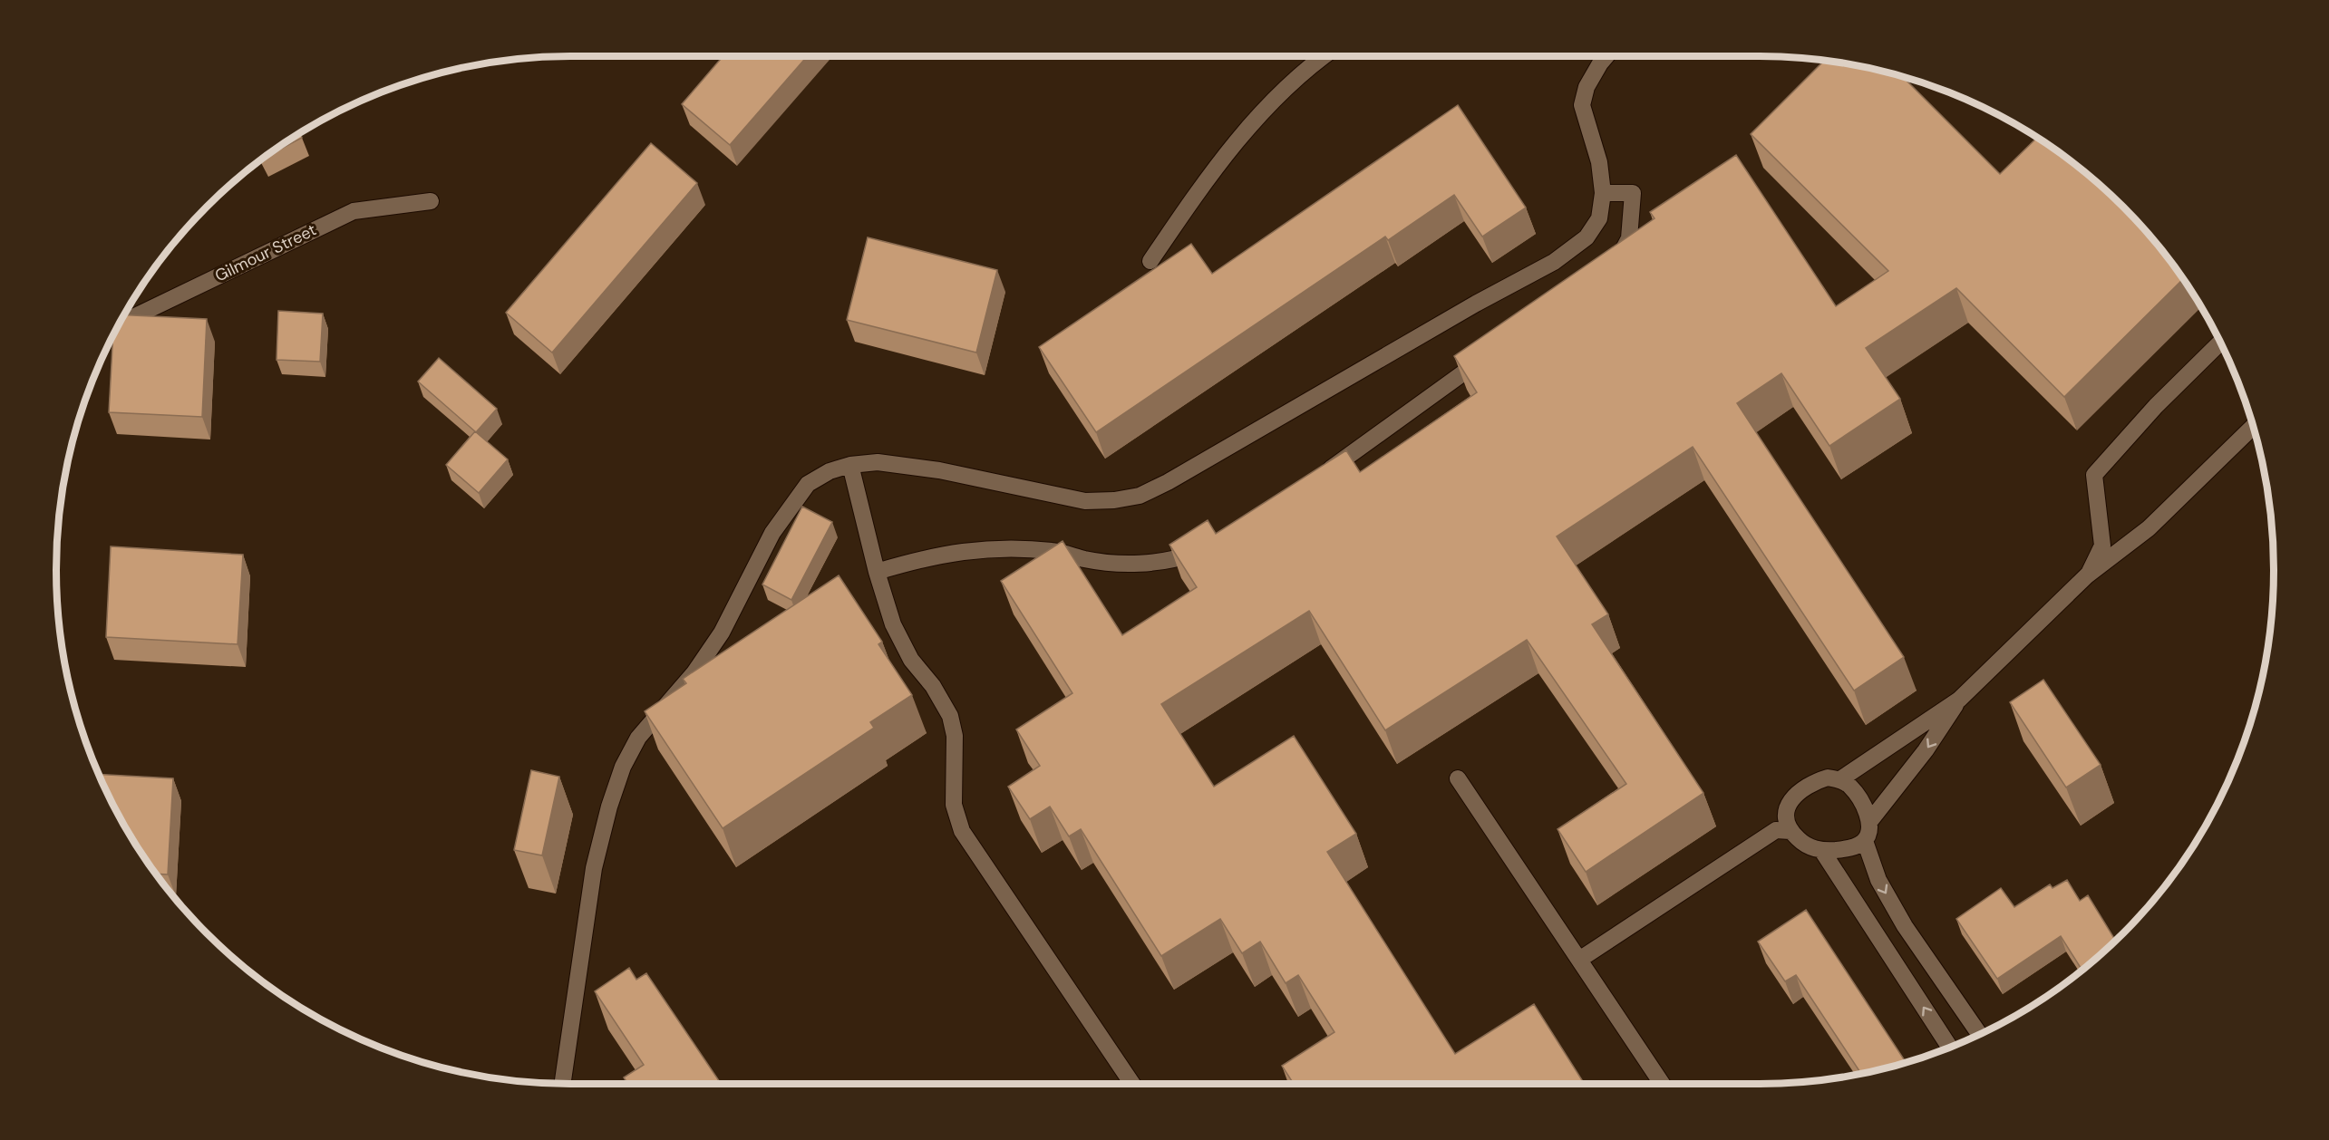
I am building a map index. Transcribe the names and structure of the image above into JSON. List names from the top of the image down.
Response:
{
  "streets": {
    "street": ["Gilmour Street"]
  }
}
